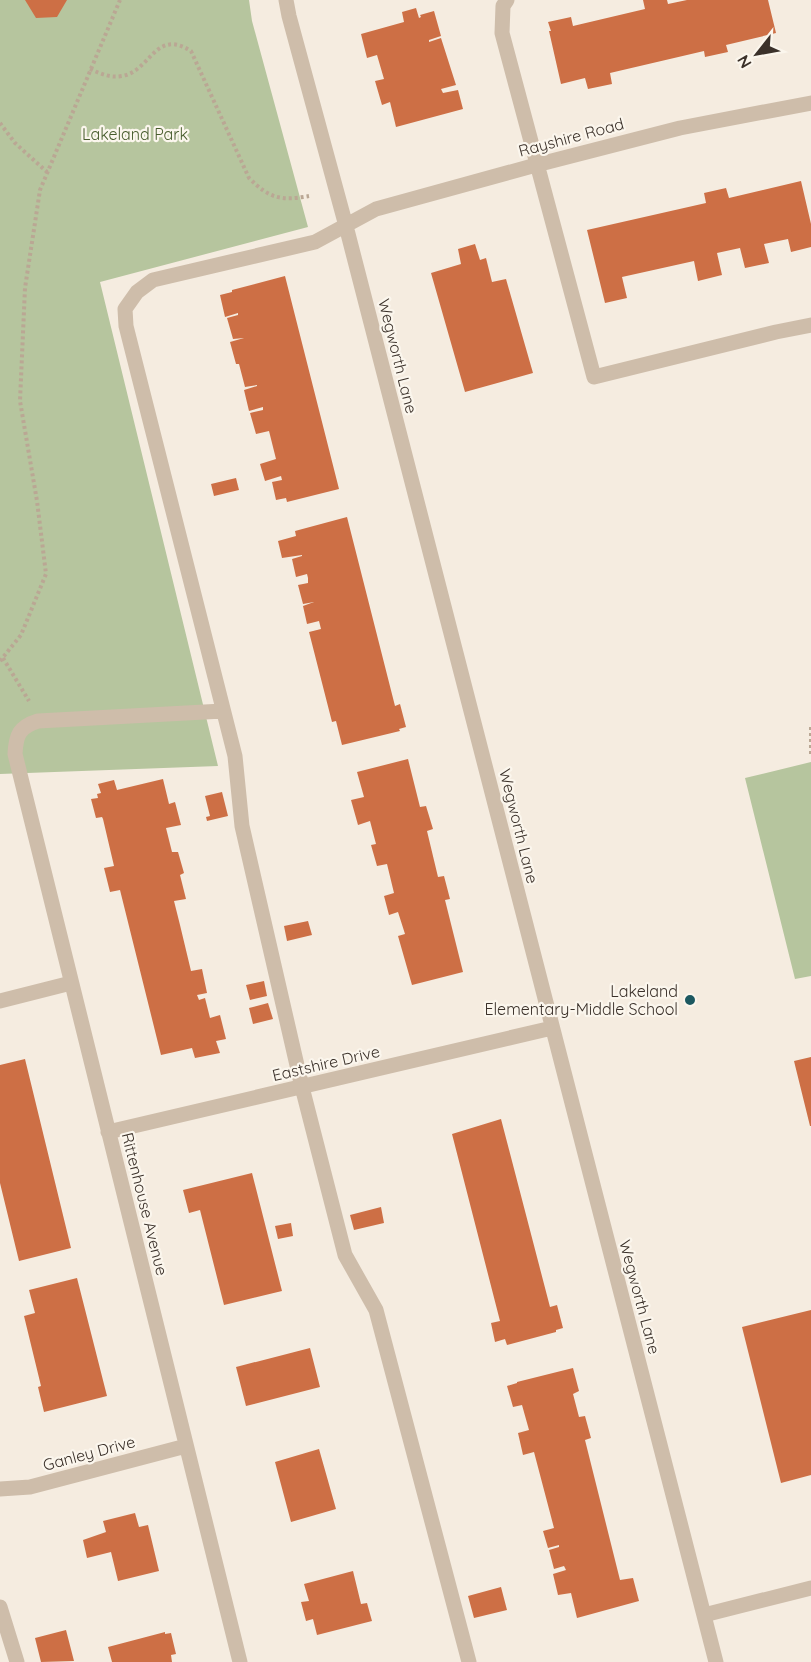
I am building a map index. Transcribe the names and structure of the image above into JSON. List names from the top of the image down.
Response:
{
  "streets": {
    "street": [
      "Rayshire Road",
      "Wegworth Lane",
      "Eastshire Drive",
      "Rittenhouse Avenue",
      "Ganley Drive"
    ]
  },
  "crossings": [
    ["Rayshire Road", "Wegworth Lane"],
    ["Rayshire Road", "Rittenhouse Avenue"],
    ["Wegworth Lane", "Eastshire Drive"],
    ["Eastshire Drive", "Rittenhouse Avenue"],
    ["Rittenhouse Avenue", "Ganley Drive"]
  ],
  "parks": ["Lakeland Park"],
  "places": ["Lakeland Elementary-Middle School"],
  "north": "bottom left"
}
